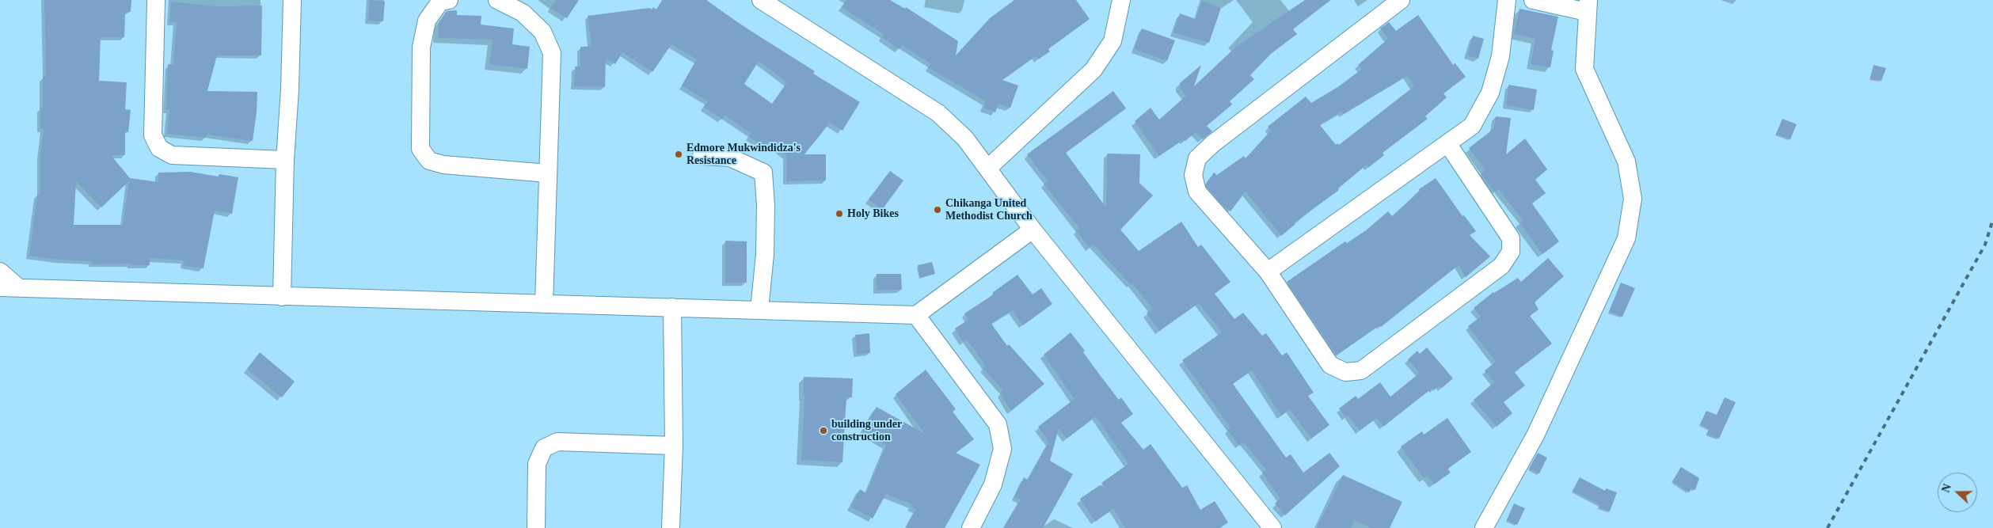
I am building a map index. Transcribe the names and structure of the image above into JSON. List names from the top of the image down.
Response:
{
  "places": [
    "Edmore Mukwindidza's Resistance",
    "Chikanga United Methodist Church",
    "Holy Bikes",
    "building under construction"
  ],
  "north": "left"
}
